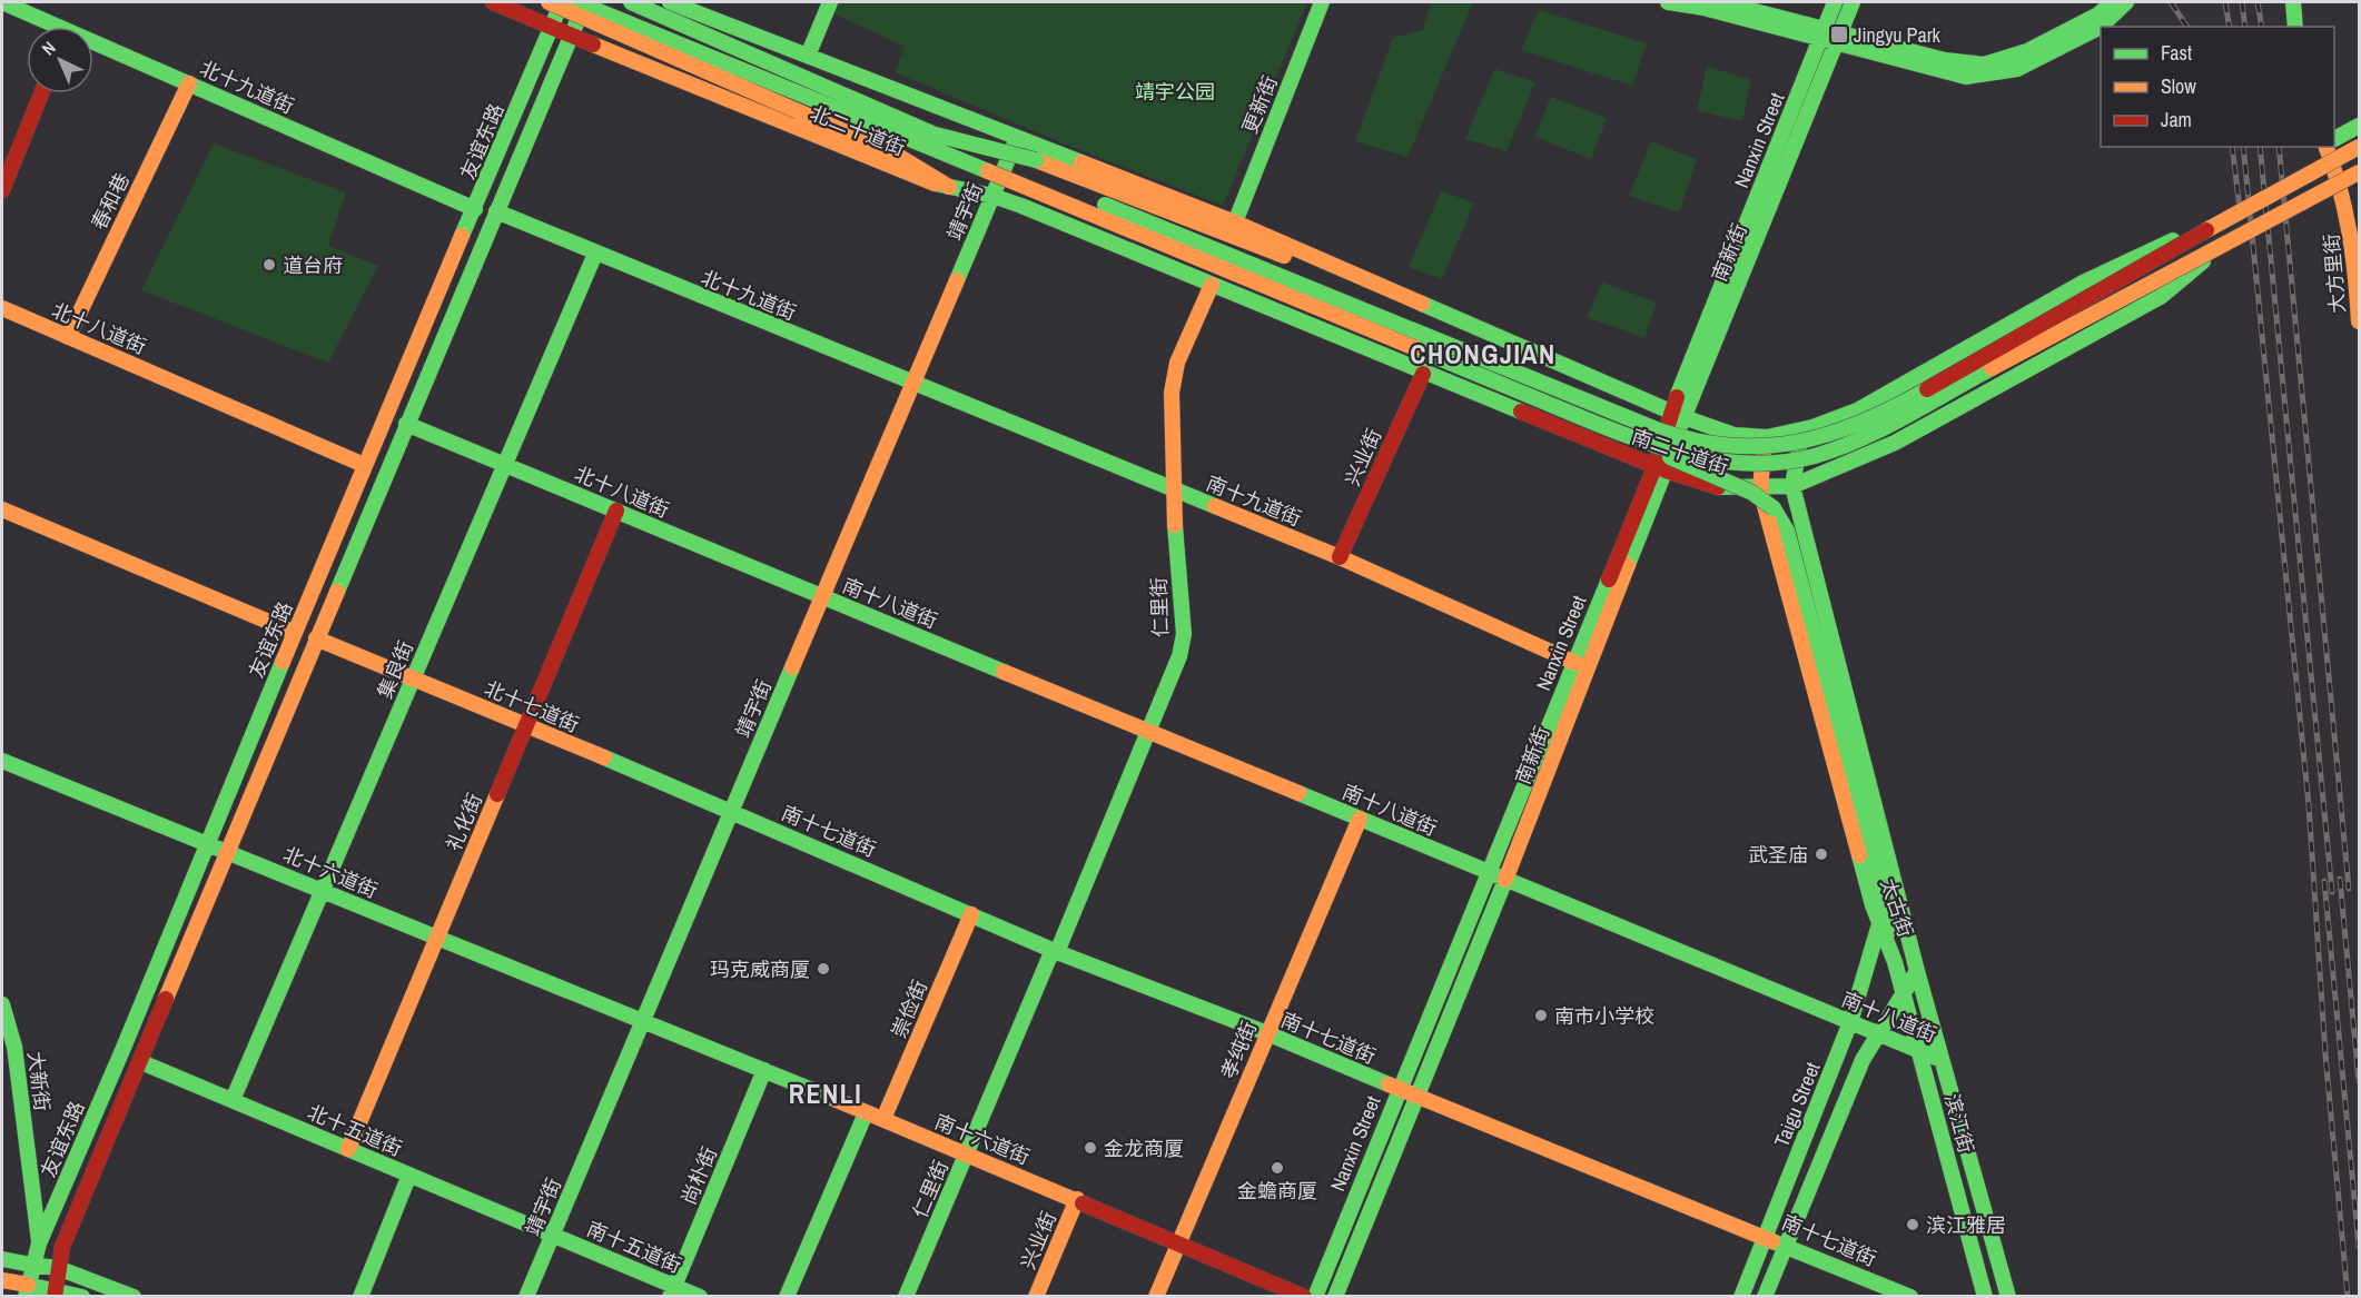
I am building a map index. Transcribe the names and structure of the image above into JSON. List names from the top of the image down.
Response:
{
  "streets": {
    "main road": [
      "北十九道街",
      "更新街",
      "北二十道街",
      "Nanxin Street",
      "友谊东路",
      "春和巷",
      "靖宇街",
      "南新街",
      "大方里街",
      "北十八道街",
      "南二十道街",
      "兴业街",
      "南十九道街",
      "南十八道街",
      "仁里街",
      "集良街",
      "北十七道街",
      "礼化街",
      "南十七道街",
      "北十六道街",
      "太古街",
      "崇俭街",
      "孝纯街",
      "大新街",
      "Taigu Street",
      "滨江街",
      "北十五道街",
      "南十六道街",
      "尚朴街",
      "南十五道街"
    ]
  },
  "crossings": [
    ["北十九道街", "友谊东路"],
    ["北十九道街", "春和巷"],
    ["北十九道街", "靖宇街"],
    ["北十九道街", "南十九道街"],
    ["北十九道街", "集良街"],
    ["更新街", "南二十道街"],
    ["北二十道街", "友谊东路"],
    ["北二十道街", "靖宇街"],
    ["北二十道街", "南二十道街"],
    ["北二十道街", "仁里街"],
    ["Nanxin Street", "南新街"],
    ["Nanxin Street", "南二十道街"],
    ["Nanxin Street", "南十九道街"],
    ["Nanxin Street", "南十八道街"],
    ["Nanxin Street", "南十七道街"],
    ["友谊东路", "北十八道街"],
    ["友谊东路", "北十七道街"],
    ["友谊东路", "北十六道街"],
    ["友谊东路", "大新街"],
    ["友谊东路", "北十五道街"],
    ["春和巷", "北十八道街"],
    ["靖宇街", "北十八道街"],
    ["靖宇街", "南十九道街"],
    ["靖宇街", "南十八道街"],
    ["靖宇街", "北十七道街"],
    ["靖宇街", "南十七道街"],
    ["靖宇街", "北十六道街"],
    ["靖宇街", "北十五道街"],
    ["靖宇街", "南十六道街"],
    ["靖宇街", "南十五道街"],
    ["南新街", "南二十道街"],
    ["南新街", "南十八道街"],
    ["南新街", "南十七道街"],
    ["北十八道街", "南十八道街"],
    ["北十八道街", "集良街"],
    ["北十八道街", "礼化街"],
    ["南二十道街", "兴业街"],
    ["南二十道街", "仁里街"],
    ["南二十道街", "太古街"],
    ["兴业街", "南十九道街"],
    ["兴业街", "南十六道街"],
    ["南十九道街", "仁里街"],
    ["南十八道街", "仁里街"],
    ["南十八道街", "太古街"],
    ["南十八道街", "孝纯街"],
    ["南十八道街", "Taigu Street"],
    ["南十八道街", "滨江街"],
    ["仁里街", "南十七道街"],
    ["仁里街", "南十六道街"],
    ["集良街", "北十七道街"],
    ["集良街", "北十六道街"],
    ["集良街", "北十五道街"],
    ["北十七道街", "礼化街"],
    ["北十七道街", "南十七道街"],
    ["礼化街", "北十六道街"],
    ["礼化街", "北十五道街"],
    ["南十七道街", "崇俭街"],
    ["南十七道街", "孝纯街"],
    ["南十七道街", "Taigu Street"],
    ["北十六道街", "南十六道街"],
    ["太古街", "Taigu Street"],
    ["太古街", "滨江街"],
    ["崇俭街", "南十六道街"],
    ["孝纯街", "南十六道街"],
    ["北十五道街", "南十五道街"],
    ["南十六道街", "尚朴街"],
    ["尚朴街", "南十五道街"]
  ],
  "districts": ["CHONGJIAN", "RENLI"],
  "parks": ["靖宇公园"],
  "places": {
    "transit": ["Jingyu Park"],
    "other": [
      "道台府",
      "武圣庙",
      "玛克威商厦",
      "南市小学校",
      "金龙商厦",
      "金蟾商厦",
      "滨江雅居"
    ]
  },
  "legend": ["Fast", "Slow", "Jam"],
  "north": "top left"
}
